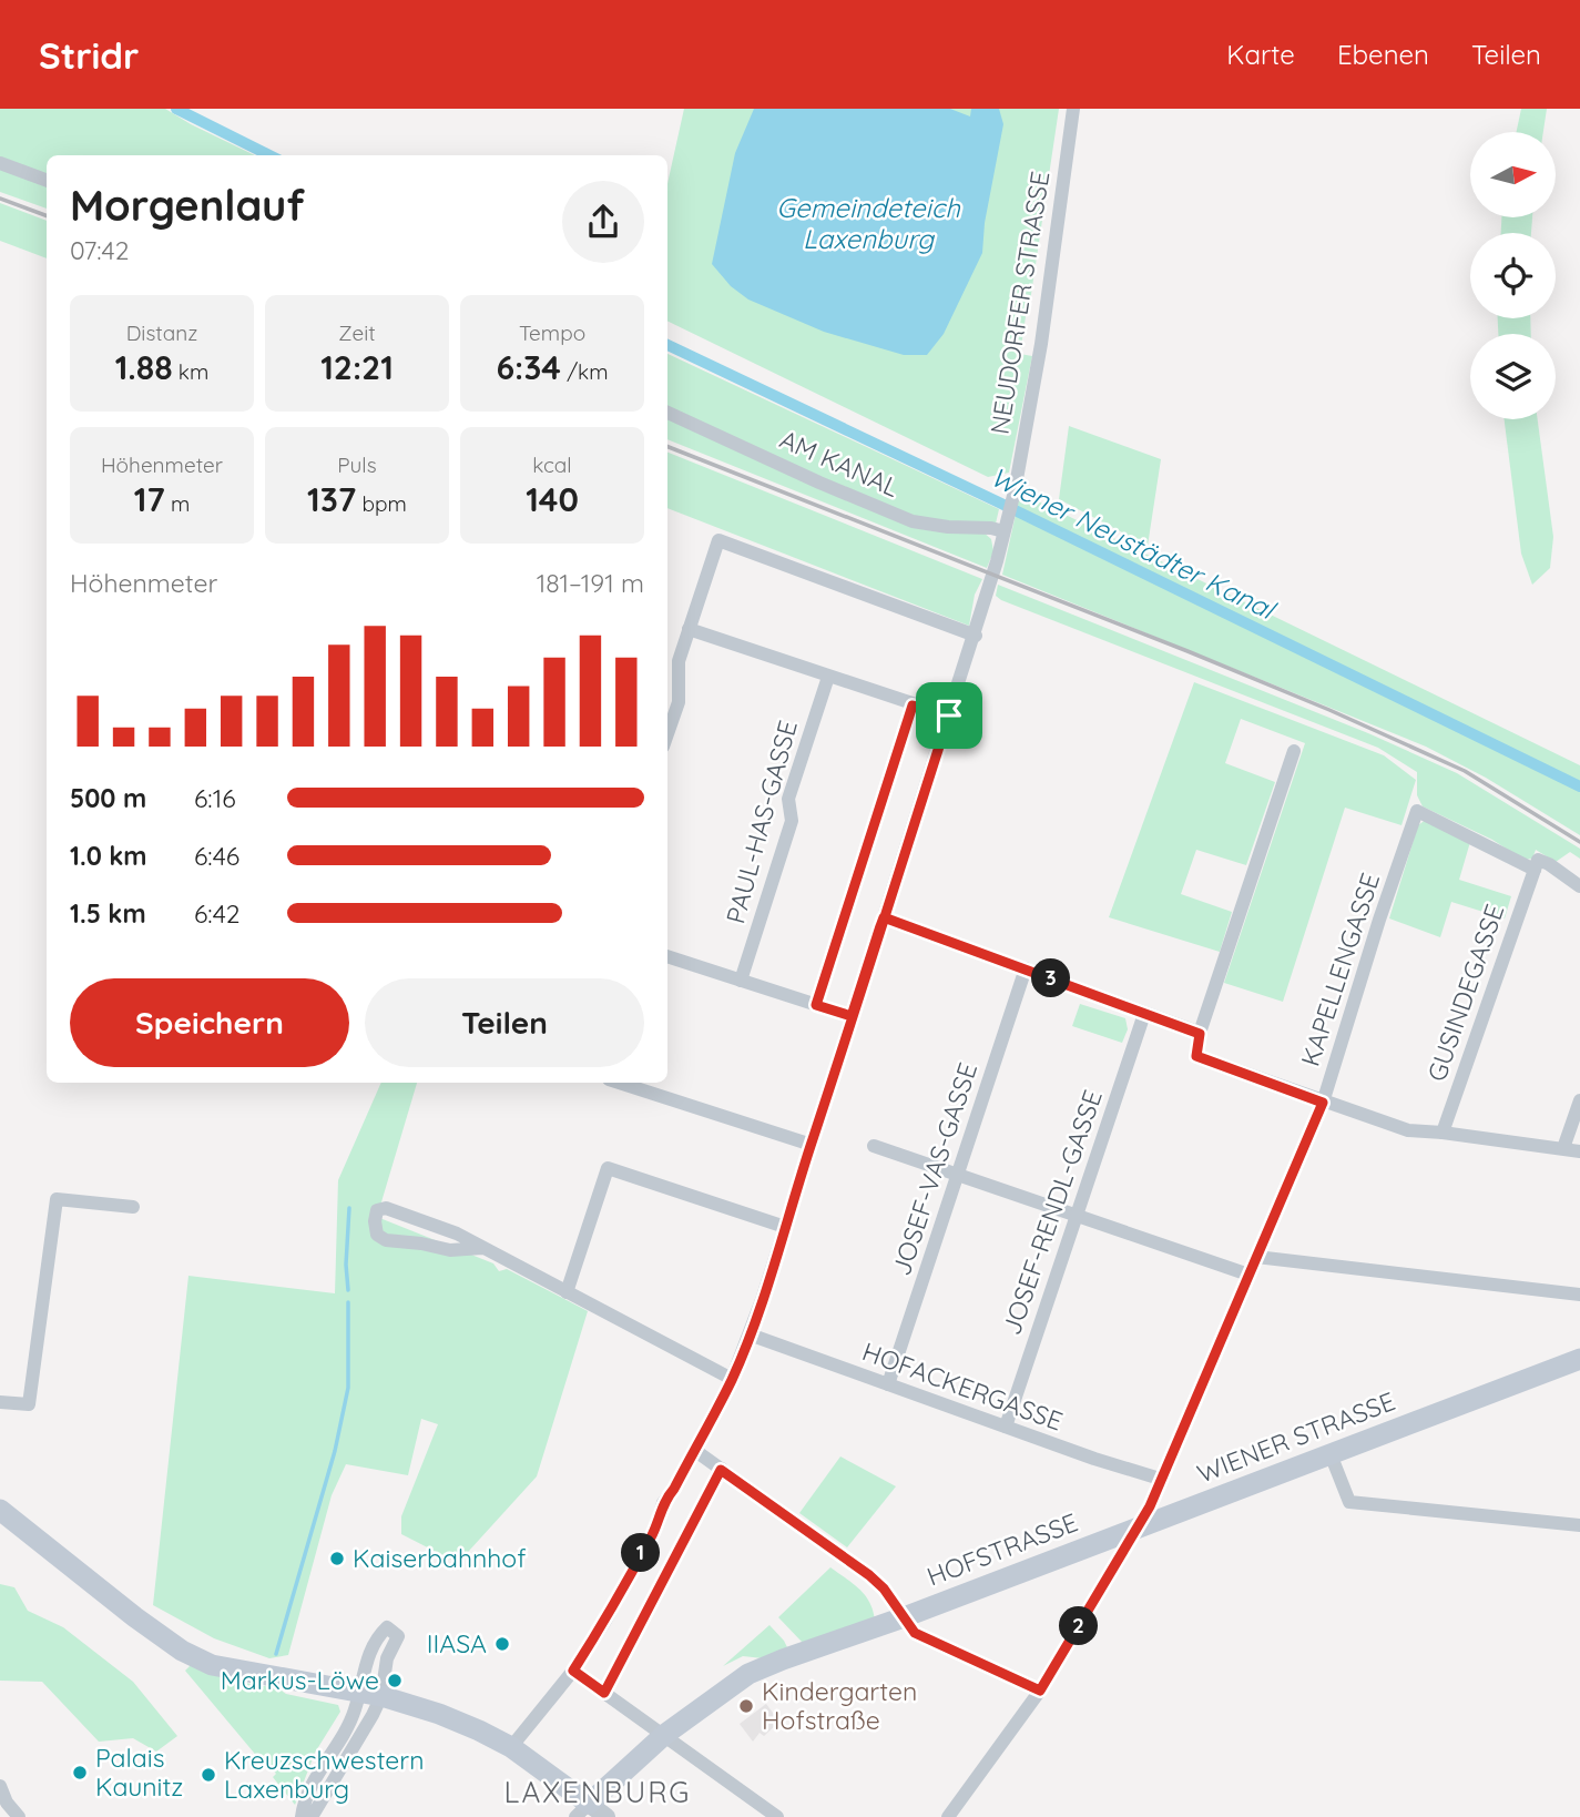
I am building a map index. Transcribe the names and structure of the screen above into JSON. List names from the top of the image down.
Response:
{
  "streets": {
    "main road": ["WIENER STRASSE", "HOFSTRASSE"],
    "street": [
      "NEUDORFER STRASSE",
      "AM KANAL",
      "PAUL-HAS-GASSE",
      "KAPELLENGASSE",
      "GUSINDEGASSE",
      "JOSEF-VAS-GASSE",
      "JOSEF-RENDL-GASSE",
      "HOFACKERGASSE"
    ]
  },
  "crossings": [
    ["NEUDORFER STRASSE", "AM KANAL"],
    ["NEUDORFER STRASSE", "HOFACKERGASSE"],
    ["KAPELLENGASSE", "GUSINDEGASSE"],
    ["KAPELLENGASSE", "HOFACKERGASSE"],
    ["KAPELLENGASSE", "WIENER STRASSE"],
    ["KAPELLENGASSE", "HOFSTRASSE"],
    ["JOSEF-VAS-GASSE", "HOFACKERGASSE"],
    ["JOSEF-RENDL-GASSE", "HOFACKERGASSE"],
    ["WIENER STRASSE", "HOFSTRASSE"]
  ],
  "districts": ["LAXENBURG"],
  "water": ["Gemeindeteich Laxenburg", "Wiener Neustädter Kanal"],
  "places": [
    "Kaiserbahnhof",
    "IIASA",
    "Markus-Löwe",
    "Kindergarten Hofstraße",
    "Palais Kaunitz",
    "Kreuzschwestern Laxenburg"
  ],
  "north": "right",
  "page": {
    "header": "Stridr",
    "nav": ["Karte", "Ebenen", "Teilen"],
    "heading": ["Morgenlauf", "07:42"],
    "stats": [
      ["Distanz", "1.88 km"],
      ["Zeit", "12:21"],
      ["Tempo", "6:34 /km"],
      ["Höhenmeter", "17 m"],
      ["Puls", "137 bpm"],
      ["kcal", "140"]
    ],
    "chart": ["Höhenmeter", "181–191 m"],
    "list": [
      {
        "name": "500 m",
        "note": "6:16"
      },
      {
        "name": "1.0 km",
        "note": "6:46"
      },
      {
        "name": "1.5 km",
        "note": "6:42"
      }
    ],
    "pins": ["3", "1", "2"],
    "buttons": ["Speichern", "Teilen"]
  }
}
